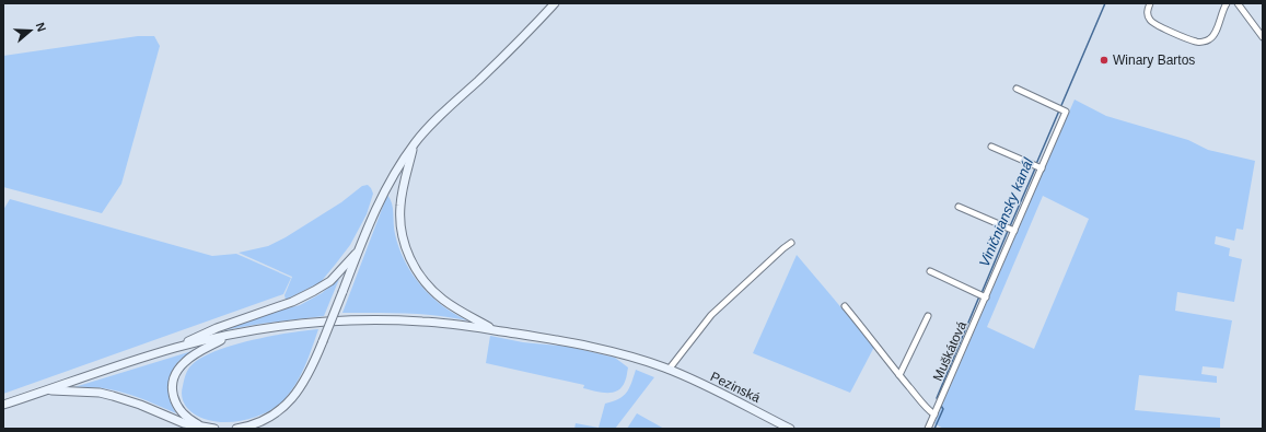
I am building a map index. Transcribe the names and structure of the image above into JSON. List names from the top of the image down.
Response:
{
  "streets": {
    "main road": ["Pezinská"],
    "street": ["Muškátová"]
  },
  "water": ["Viničniansky kanál"],
  "places": ["Winary Bartos"],
  "north": "right"
}
